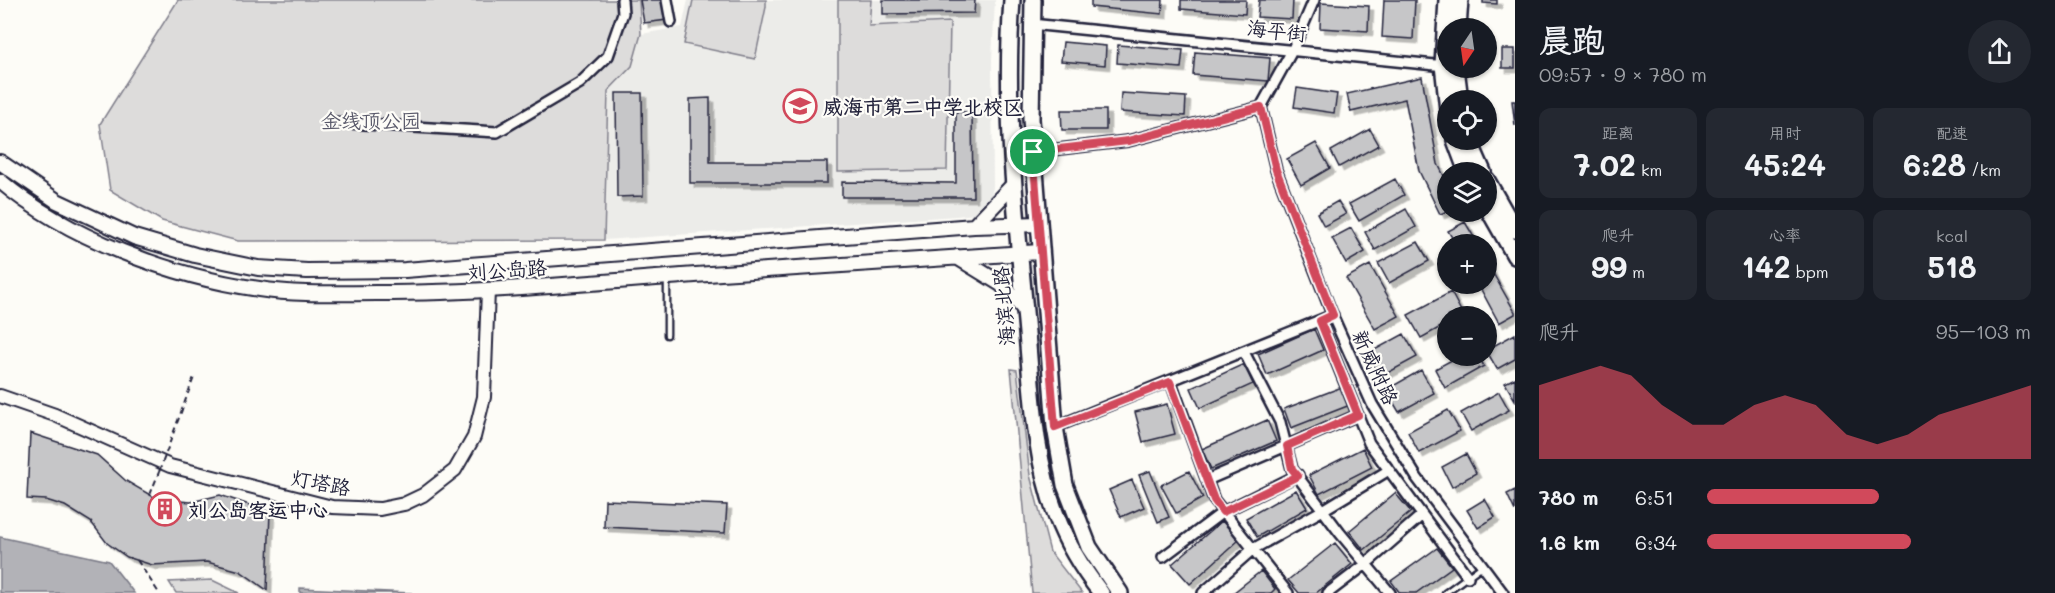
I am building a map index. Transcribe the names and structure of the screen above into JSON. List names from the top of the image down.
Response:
{
  "streets": {
    "main road": ["刘公岛路", "海滨北路"],
    "street": ["海平街", "新威附路", "灯塔路"]
  },
  "crossings": [
    ["海平街", "海滨北路"],
    ["刘公岛路", "海滨北路"],
    ["刘公岛路", "灯塔路"]
  ],
  "parks": ["金线顶公园"],
  "places": {
    "school or university": ["威海市第二中学北校区"],
    "building": ["刘公岛客运中心"]
  },
  "north": "bottom",
  "page": {
    "heading": ["晨跑", "09:57 · 9 × 780 m"],
    "map_buttons": ["+", "−"],
    "stats": [
      ["距离", "7.02 km"],
      ["用时", "45:24"],
      ["配速", "6:28 /km"],
      ["爬升", "99 m"],
      ["心率", "142 bpm"],
      ["kcal", "518"]
    ],
    "chart": ["爬升", "95–103 m"],
    "list": [
      {
        "name": "780 m",
        "note": "6:51"
      },
      {
        "name": "1.6 km",
        "note": "6:34"
      }
    ]
  }
}
